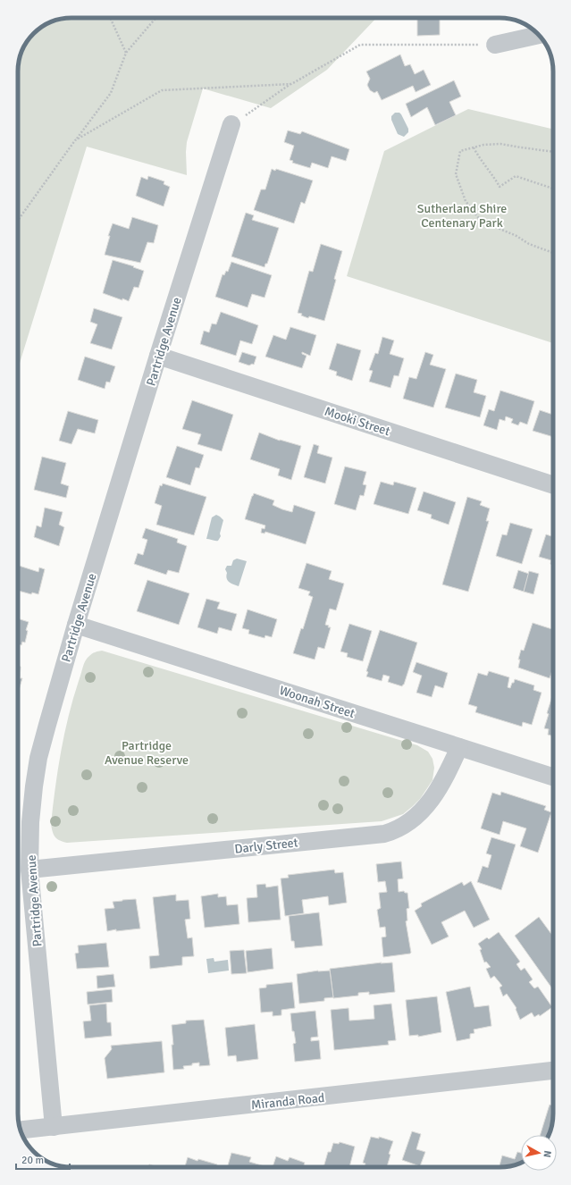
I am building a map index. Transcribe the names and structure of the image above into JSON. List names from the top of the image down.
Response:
{
  "streets": {
    "street": [
      "Partridge Avenue",
      "Mooki Street",
      "Woonah Street",
      "Darly Street",
      "Miranda Road"
    ]
  },
  "crossings": [
    ["Partridge Avenue", "Mooki Street"],
    ["Partridge Avenue", "Woonah Street"],
    ["Partridge Avenue", "Darly Street"],
    ["Partridge Avenue", "Miranda Road"],
    ["Woonah Street", "Darly Street"]
  ],
  "parks": ["Sutherland Shire Centenary Park", "Partridge Avenue Reserve"],
  "scale_bar": "20 m",
  "north": "right"
}
